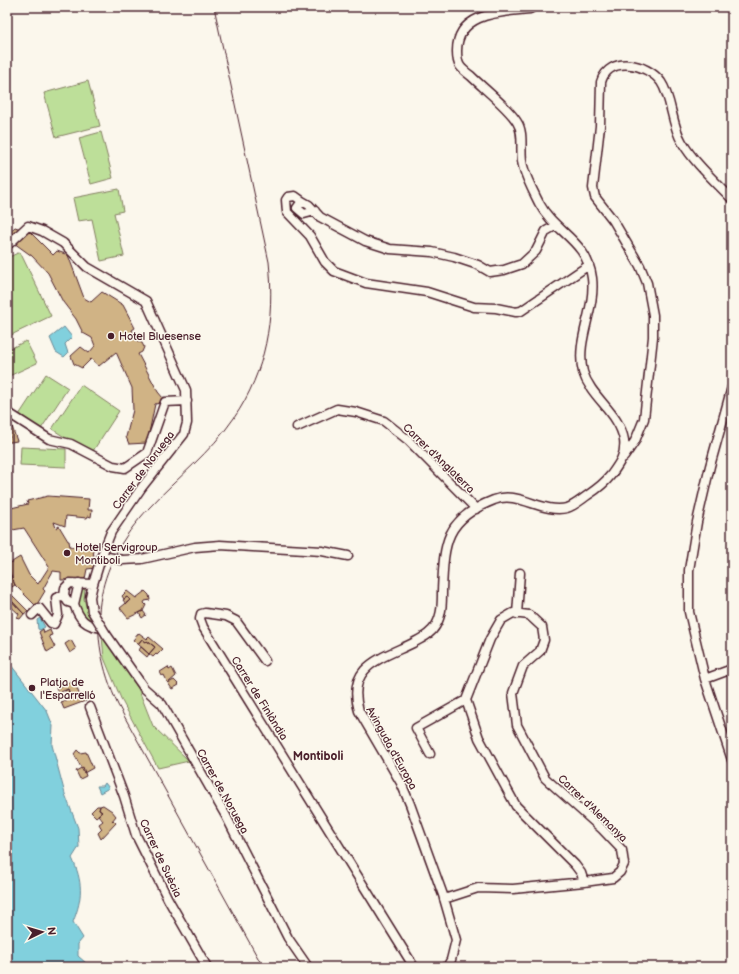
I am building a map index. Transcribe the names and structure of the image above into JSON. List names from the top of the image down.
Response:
{
  "streets": {
    "street": [
      "Carrer d'Anglaterra",
      "Carrer de Noruega",
      "Carrer de Finlàndia",
      "Avinguda d'Europa",
      "Carrer d'Alemanya",
      "Carrer de Suècia"
    ]
  },
  "crossings": [
    ["Carrer d'Anglaterra", "Avinguda d'Europa"],
    ["Avinguda d'Europa", "Carrer d'Alemanya"]
  ],
  "districts": ["Montiboli"],
  "places": ["Hotel Bluesense", "Hotel Servigroup Montiboli", "Platja de l'Esparrelló"],
  "north": "right"
}
